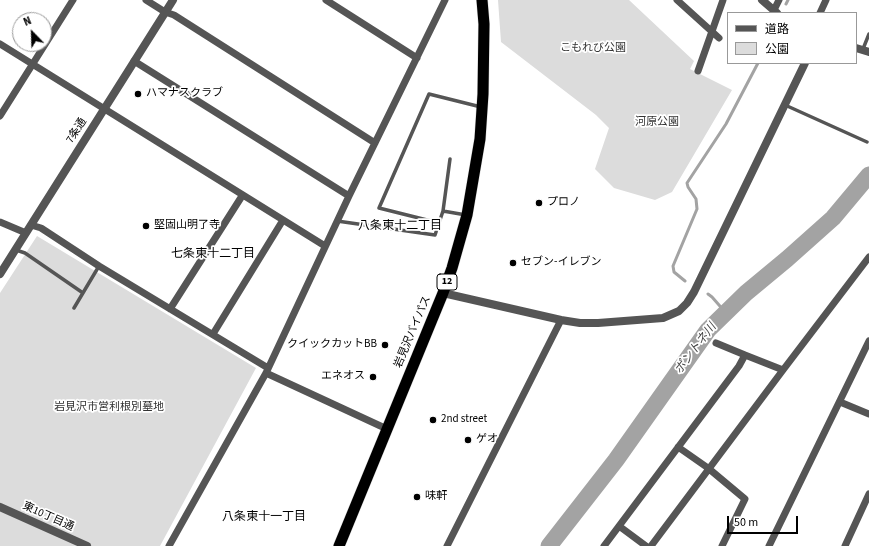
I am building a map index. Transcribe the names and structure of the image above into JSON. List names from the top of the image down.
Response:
{
  "streets": {
    "highway": ["12", "岩見沢バイパス"],
    "street": ["7条通", "東10丁目通"]
  },
  "districts": ["八条東十二丁目", "七条東十二丁目", "八条東十一丁目"],
  "water": ["ポントネ川"],
  "parks": ["こもれび公園", "河原公園", "岩見沢市営利根別墓地"],
  "places": [
    "ハマナスクラブ",
    "プロノ",
    "堅固山明了寺",
    "セブン-イレブン",
    "クイックカットBB",
    "エネオス",
    "2nd street",
    "ゲオ",
    "味軒"
  ],
  "legend": ["道路", "公園"],
  "scale_bar": "50 m",
  "north": "top left"
}
